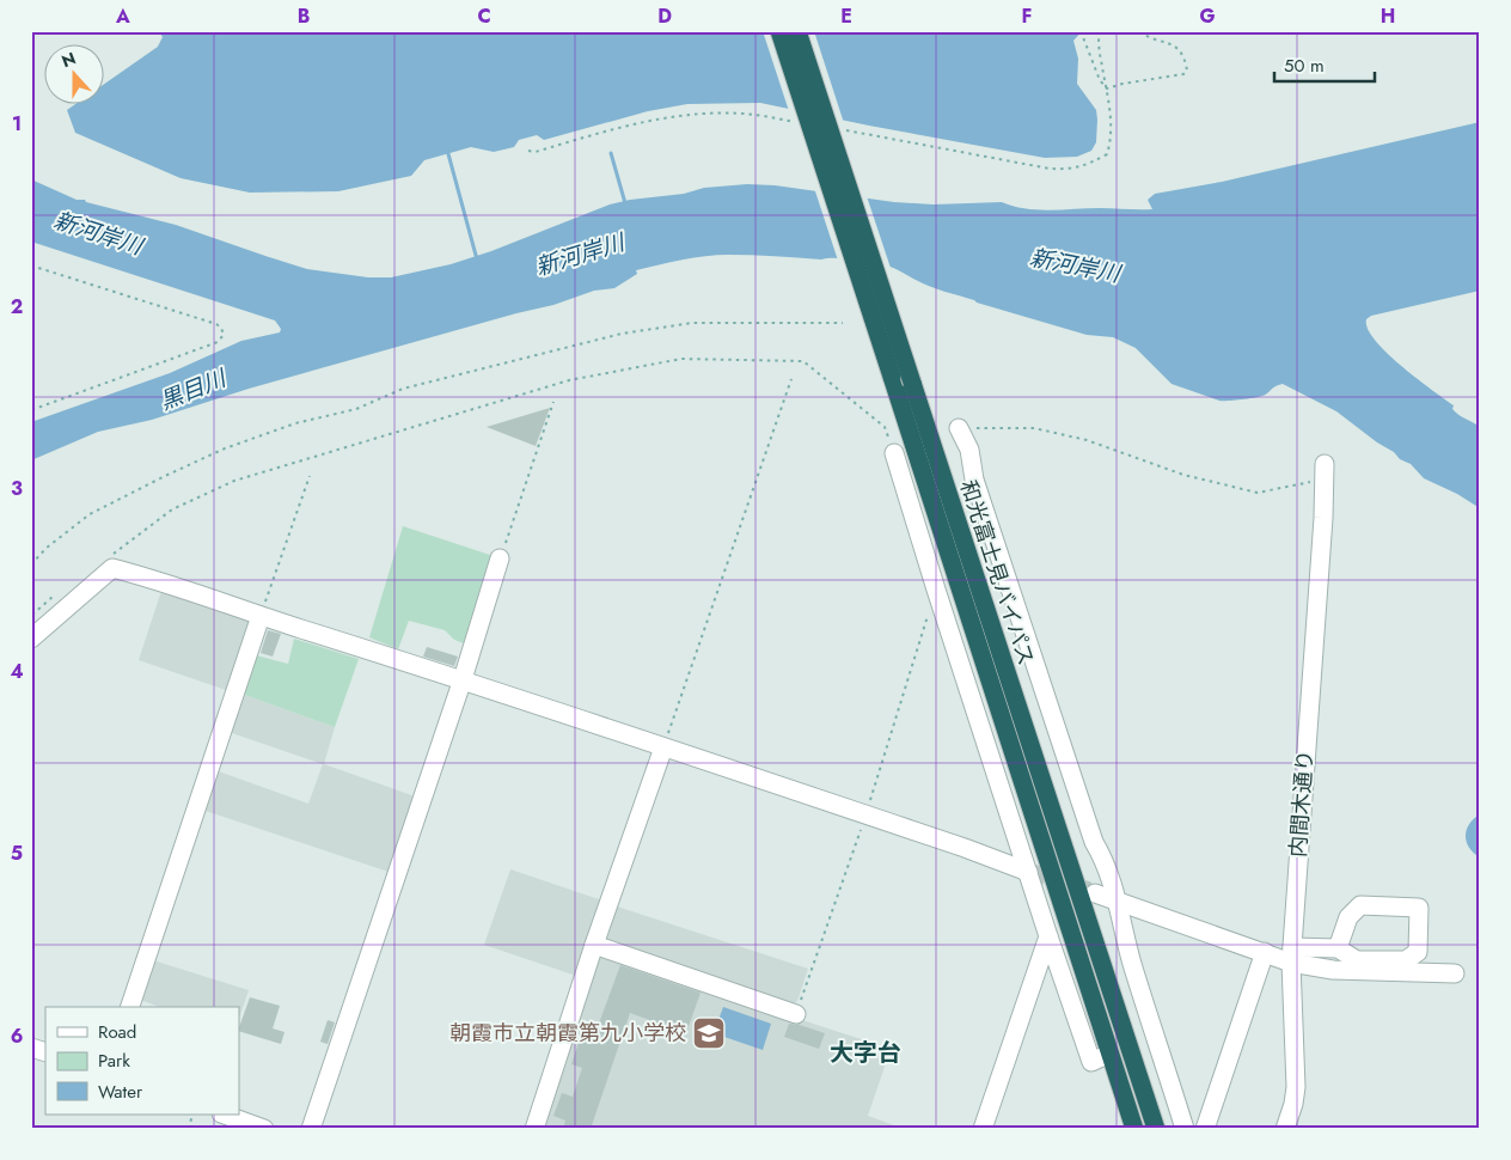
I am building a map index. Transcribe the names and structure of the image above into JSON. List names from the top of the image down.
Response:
{
  "streets": {
    "highway": ["和光富士見バイパス"],
    "street": ["内間木通り"]
  },
  "districts": ["大字台"],
  "water": ["新河岸川", "黒目川"],
  "places": {
    "school or university": ["朝霞市立朝霞第九小学校"]
  },
  "legend": ["Road", "Park", "Water"],
  "scale_bar": "50 m",
  "north": "top",
  "grid": {
    "columns": [
      "A",
      "B",
      "C",
      "D",
      "E",
      "F",
      "G",
      "H"
    ],
    "rows": [
      "1",
      "2",
      "3",
      "4",
      "5",
      "6"
    ]
  }
}
